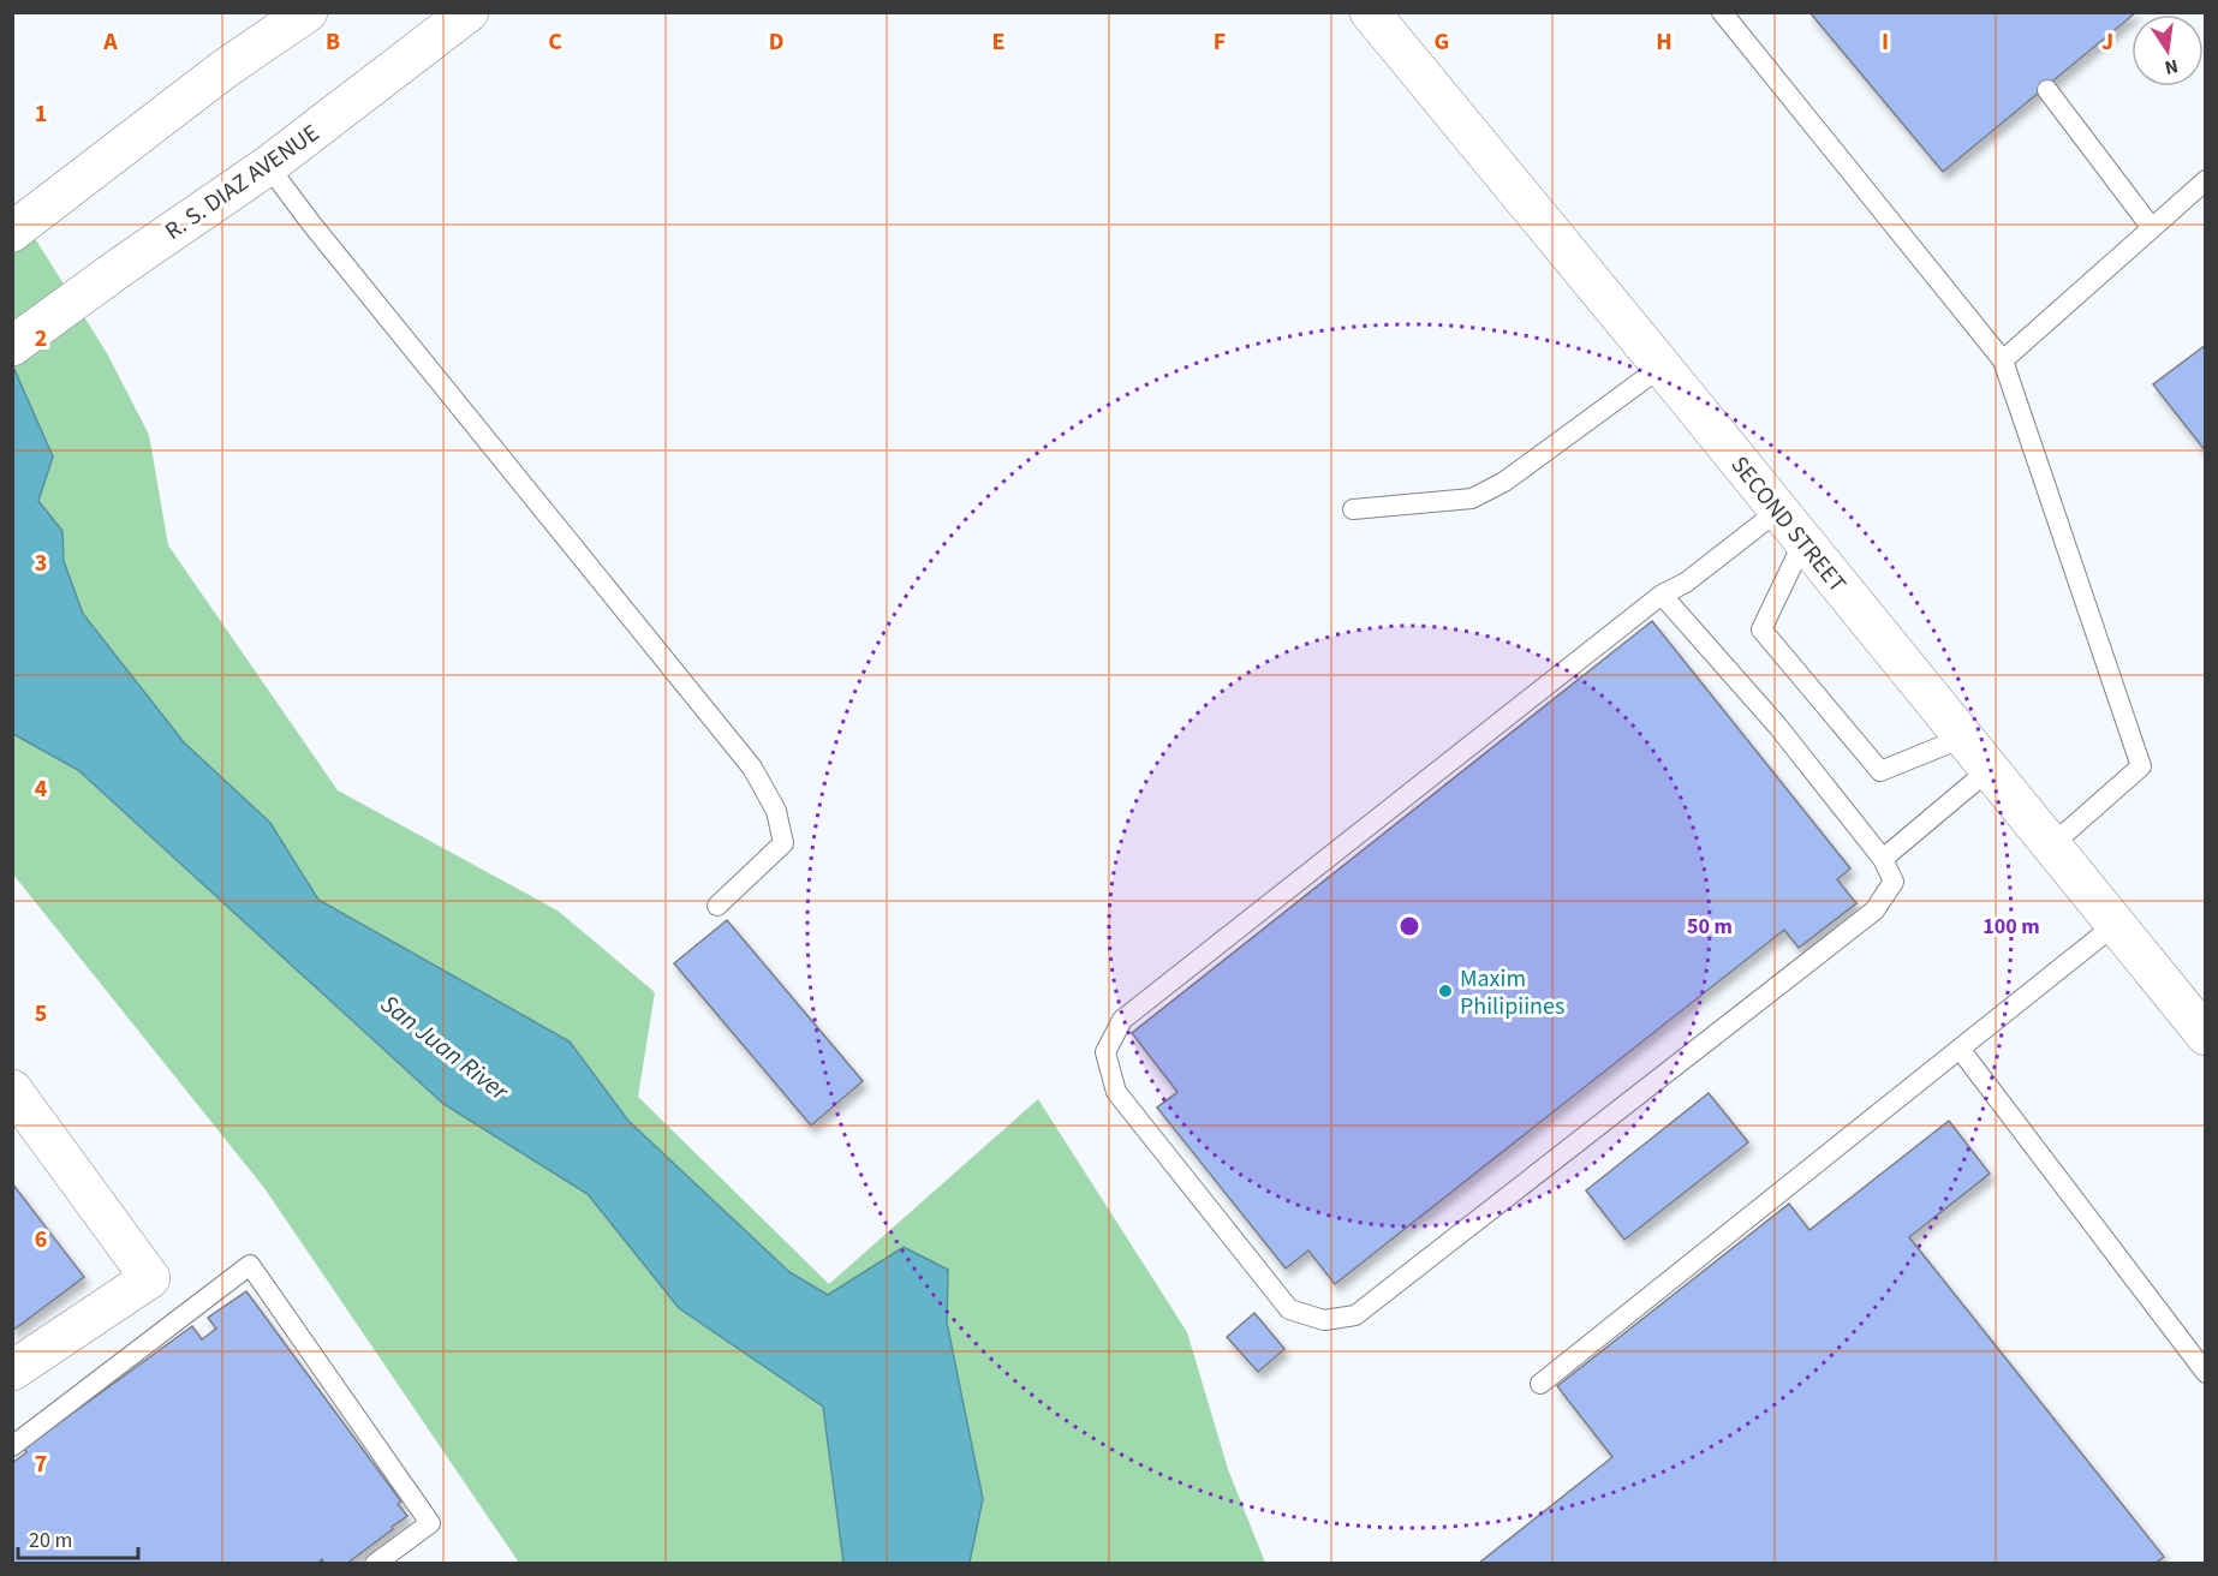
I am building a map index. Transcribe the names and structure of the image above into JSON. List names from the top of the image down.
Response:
{
  "streets": {
    "street": ["R. S. DIAZ AVENUE", "SECOND STREET"]
  },
  "water": ["San Juan River"],
  "places": ["Maxim Philipiines"],
  "scale_bar": "20 m",
  "north": "bottom",
  "grid": {
    "columns": [
      "A",
      "B",
      "C",
      "D",
      "E",
      "F",
      "G",
      "H",
      "I",
      "J"
    ],
    "rows": [
      "1",
      "2",
      "3",
      "4",
      "5",
      "6",
      "7"
    ]
  },
  "rings": ["50 m", "100 m"]
}
